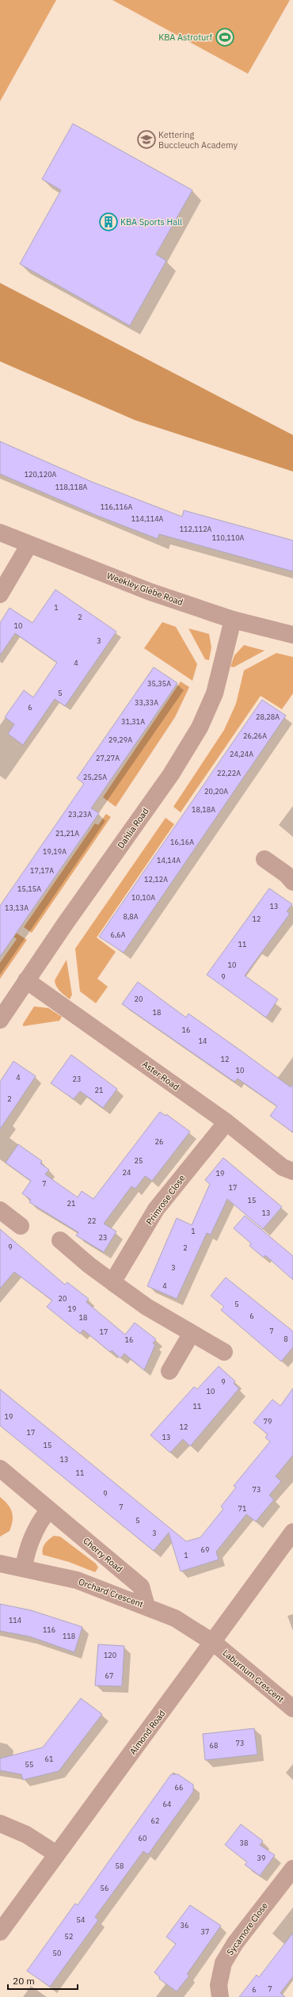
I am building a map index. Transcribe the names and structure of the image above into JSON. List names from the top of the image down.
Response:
{
  "streets": {
    "street": [
      "Weekley Glebe Road",
      "Dahlia Road",
      "Aster Road",
      "Primrose Close",
      "Cherry Road",
      "Orchard Crescent",
      "Laburnum Crescent",
      "Almond Road",
      "Sycamore Close"
    ]
  },
  "crossings": [
    ["Weekley Glebe Road", "Dahlia Road"],
    ["Dahlia Road", "Aster Road"],
    ["Aster Road", "Primrose Close"],
    ["Cherry Road", "Orchard Crescent"],
    ["Orchard Crescent", "Laburnum Crescent"],
    ["Orchard Crescent", "Almond Road"],
    ["Laburnum Crescent", "Almond Road"]
  ],
  "places": {
    "sports": ["KBA Astroturf"],
    "school or university": ["Kettering Buccleuch Academy"],
    "building": ["KBA Sports Hall"]
  },
  "house_numbers": [
    "120,120A",
    "118,118A",
    "116,116A",
    "114,114A",
    "112,112A",
    "110,110A",
    "1",
    "2",
    "10",
    "3",
    "4",
    "35,35A",
    "5",
    "33,33A",
    "6",
    "28,28A",
    "31,31A",
    "26,26A",
    "29,29A",
    "24,24A",
    "27,27A",
    "22,22A",
    "25,25A",
    "20,20A",
    "18,18A",
    "23,23A",
    "21,21A",
    "16,16A",
    "19,19A",
    "14,14A",
    "17,17A",
    "12,12A",
    "15,15A",
    "10,10A",
    "13",
    "13,13A",
    "8,8A",
    "12",
    "6,6A",
    "11",
    "10",
    "9",
    "20",
    "18",
    "16",
    "14",
    "12",
    "10",
    "4",
    "23",
    "21",
    "2",
    "26",
    "25",
    "24",
    "19",
    "7",
    "17",
    "15",
    "21",
    "13",
    "22",
    "1",
    "23",
    "9",
    "2",
    "3",
    "4",
    "20",
    "5",
    "19",
    "6",
    "18",
    "7",
    "17",
    "8",
    "16",
    "9",
    "10",
    "11",
    "19",
    "79",
    "12",
    "17",
    "13",
    "15",
    "13",
    "11",
    "73",
    "9",
    "7",
    "71",
    "5",
    "3",
    "69",
    "1",
    "114",
    "116",
    "118",
    "120",
    "67",
    "73",
    "68",
    "61",
    "55",
    "66",
    "64",
    "62",
    "60",
    "38",
    "39",
    "58",
    "56",
    "54",
    "36",
    "37",
    "52",
    "50",
    "7",
    "6"
  ],
  "scale_bar": "20 m"
}
